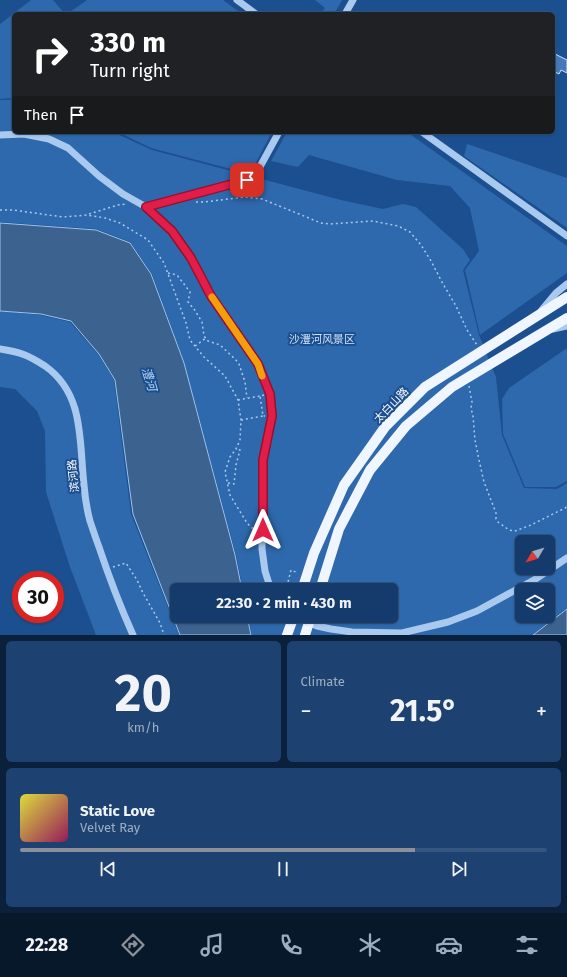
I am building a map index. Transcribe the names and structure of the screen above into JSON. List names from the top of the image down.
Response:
{
  "streets": {
    "main road": ["太白山路"],
    "street": ["滨河路"]
  },
  "water": ["澧河"],
  "parks": ["沙澧河风景区"],
  "north": "bottom left",
  "page": {
    "turn": ["330 m", "Turn right"],
    "then": "Then",
    "limit": "30",
    "trip": "22:30 · 2 min · 430 m",
    "tile": [
      ["20", "km/h"],
      "Climate"
    ],
    "heat": ["−", "21.5°", "+"],
    "song": ["Static Love", "Velvet Ray"],
    "tabs": "22:28"
  }
}
